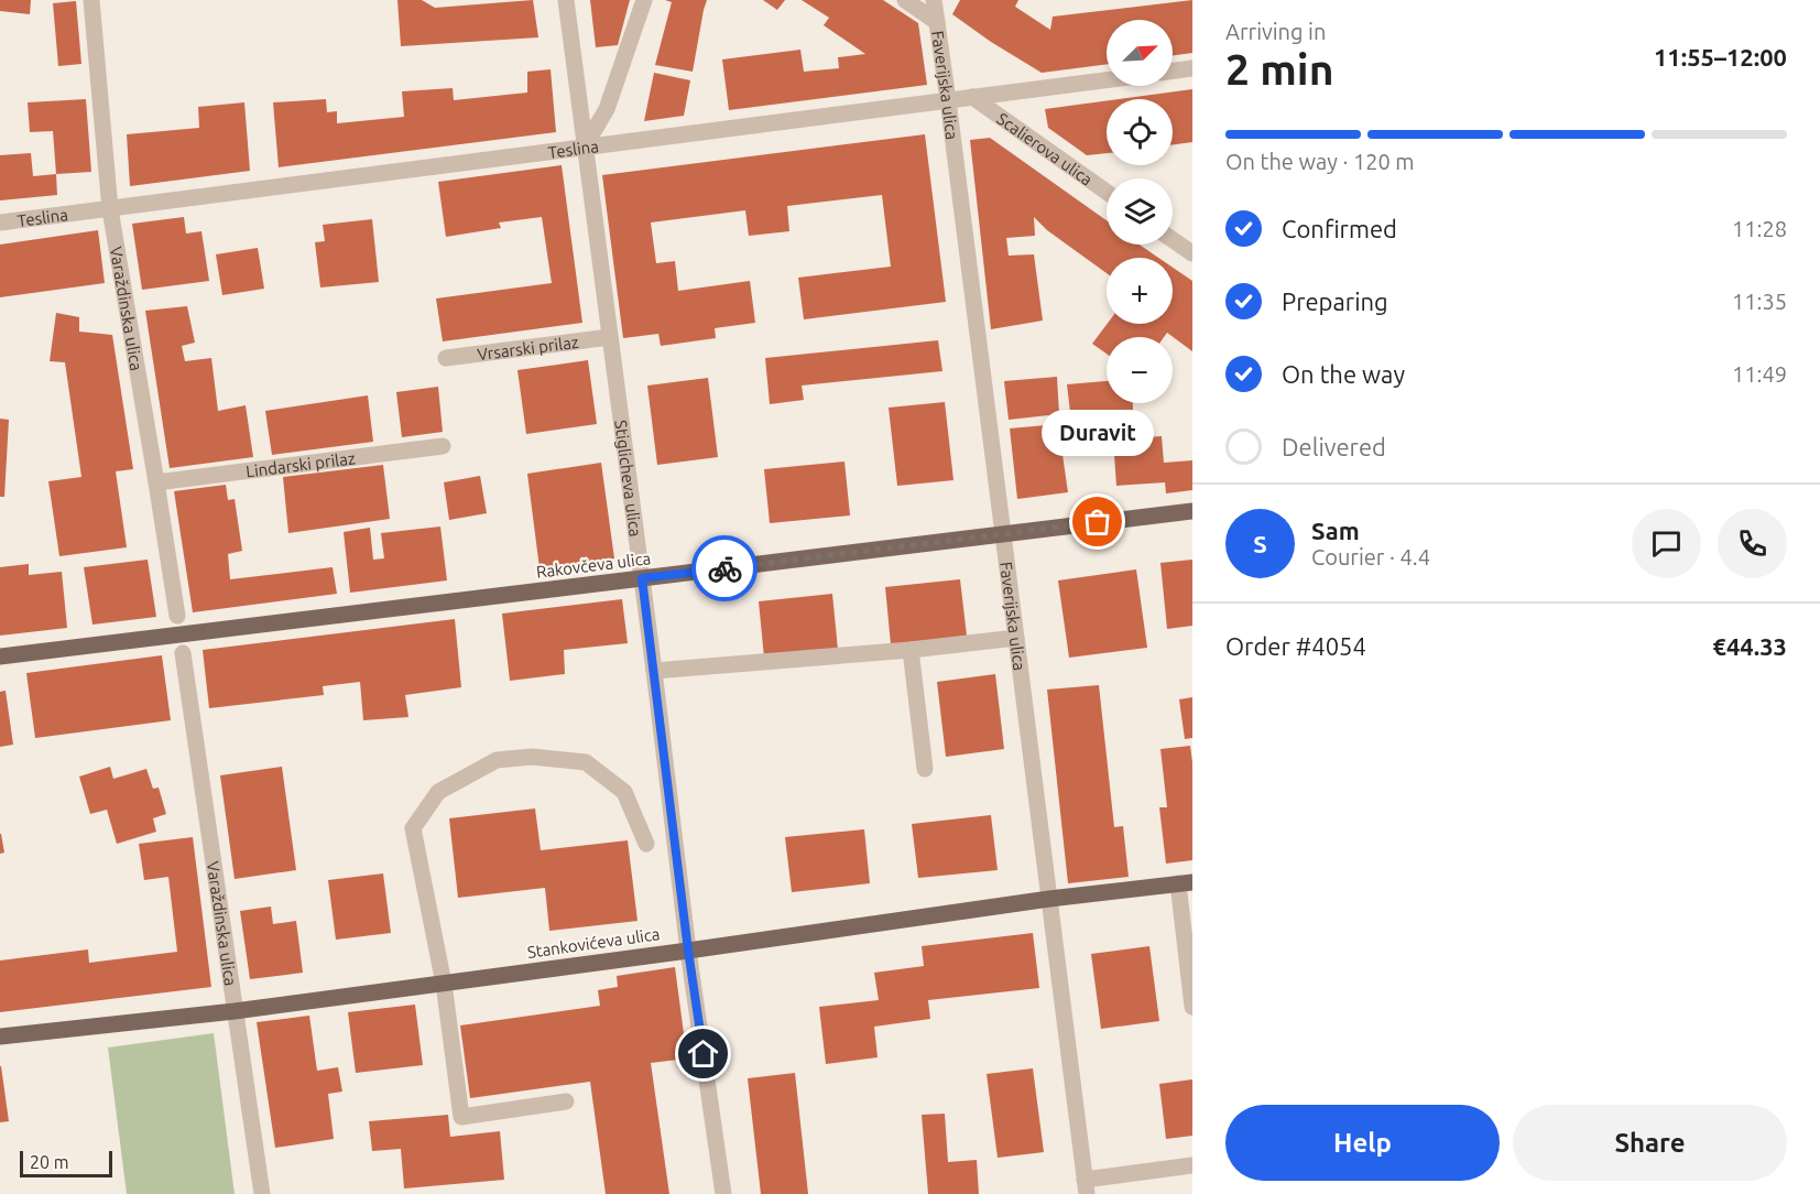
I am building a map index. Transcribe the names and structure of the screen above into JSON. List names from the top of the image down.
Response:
{
  "streets": {
    "main road": ["Rakovčeva ulica", "Stankovićeva ulica"],
    "street": [
      "Faverijska ulica",
      "Teslina",
      "Scalierova ulica",
      "Varaždinska ulica",
      "Vrsarski prilaz",
      "Lindarski prilaz",
      "Stiglicheva ulica"
    ]
  },
  "crossings": [
    ["Faverijska ulica", "Teslina"],
    ["Faverijska ulica", "Rakovčeva ulica"],
    ["Faverijska ulica", "Stankovićeva ulica"],
    ["Teslina", "Scalierova ulica"],
    ["Teslina", "Varaždinska ulica"],
    ["Teslina", "Stiglicheva ulica"],
    ["Varaždinska ulica", "Lindarski prilaz"],
    ["Varaždinska ulica", "Stankovićeva ulica"],
    ["Vrsarski prilaz", "Stiglicheva ulica"],
    ["Stiglicheva ulica", "Rakovčeva ulica"],
    ["Stiglicheva ulica", "Stankovićeva ulica"]
  ],
  "places": ["Duravit"],
  "scale_bar": "20 m",
  "north": "top right",
  "page": {
    "heading": ["2 min", "Arriving in", "11:55–12:00"],
    "panel": [
      "Sam",
      "Courier · 4.4",
      "Order #4054",
      "€44.33"
    ],
    "map_buttons": ["+", "−"],
    "bar": "On the way · 120 m",
    "list": [
      ["Confirmed", "11:28"],
      ["Preparing", "11:35"],
      ["On the way", "11:49"],
      "Delivered"
    ],
    "bubble": "Duravit",
    "round": "S",
    "buttons": ["Help", "Share"],
    "scale": "20 m"
  }
}
